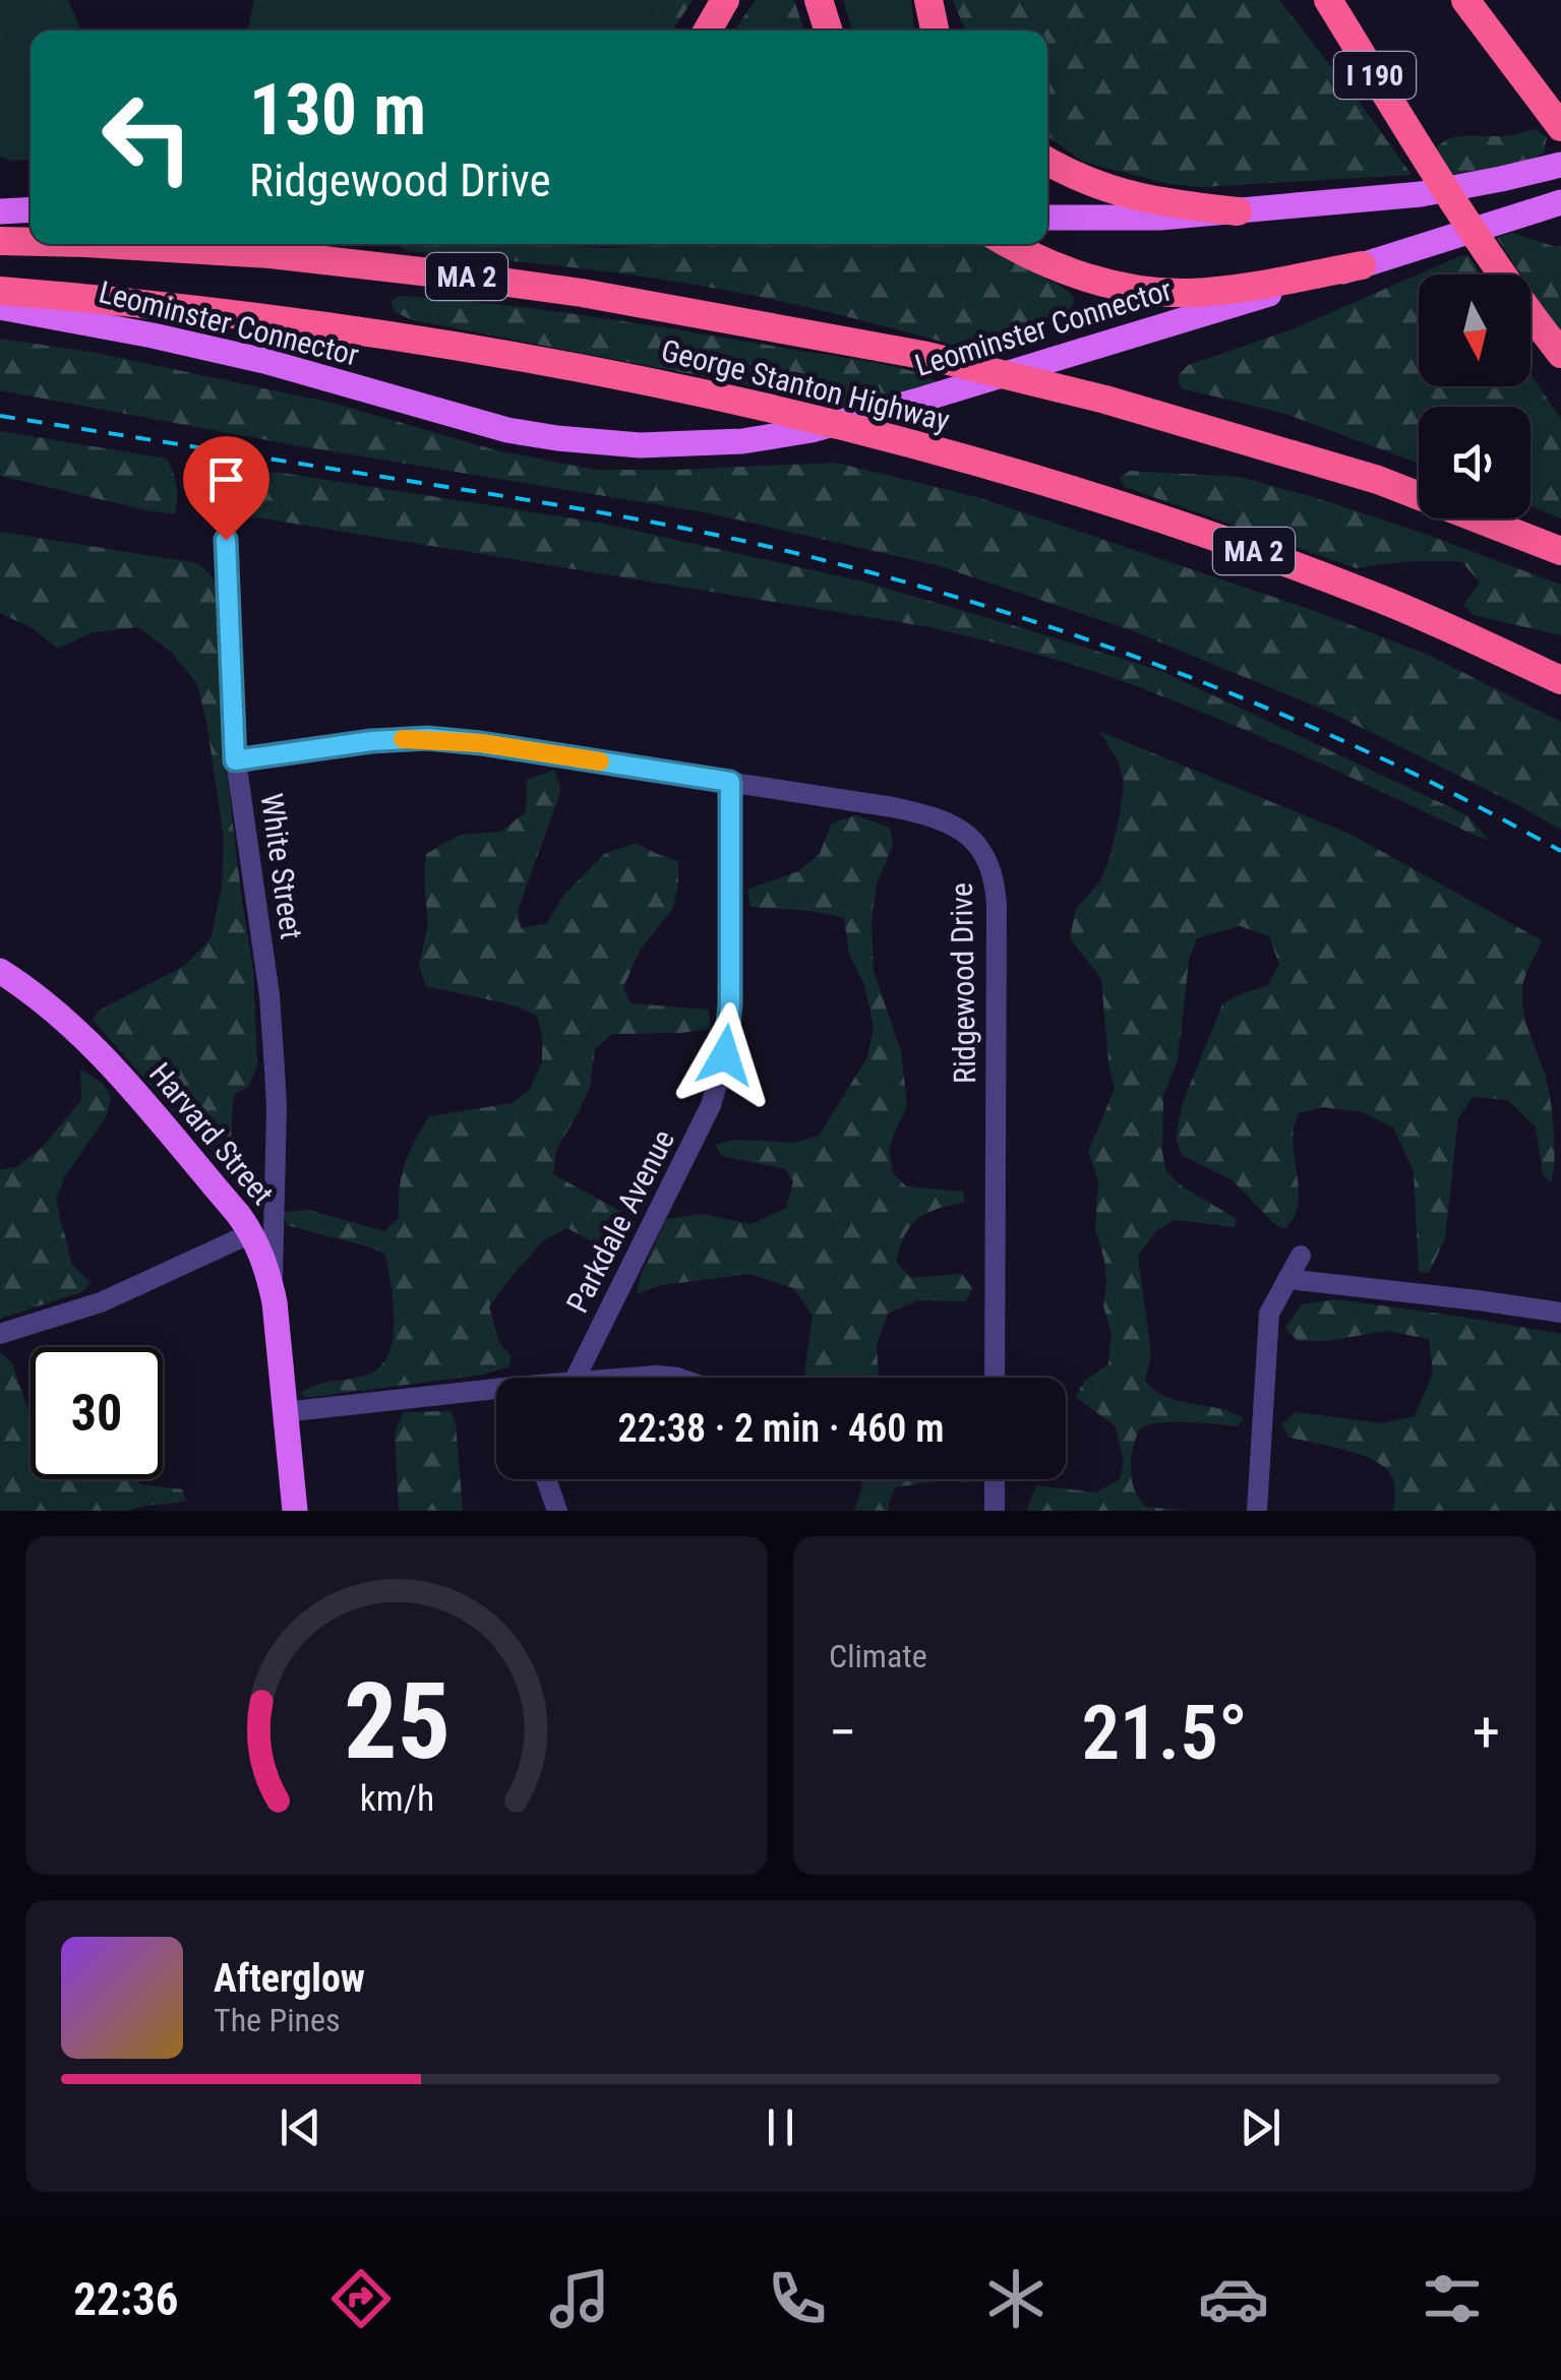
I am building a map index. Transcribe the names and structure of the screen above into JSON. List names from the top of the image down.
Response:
{
  "streets": {
    "highway": ["I 190", "MA 2", "George Stanton Highway"],
    "main road": ["Leominster Connector", "Harvard Street"],
    "street": ["White Street", "Ridgewood Drive", "Parkdale Avenue"]
  },
  "crossings": [
    ["White Street", "Ridgewood Drive"],
    ["White Street", "Harvard Street"],
    ["Ridgewood Drive", "Parkdale Avenue"]
  ],
  "north": "bottom",
  "page": {
    "turn": ["130 m", "Ridgewood Drive"],
    "limit": "30",
    "trip": "22:38 · 2 min · 460 m",
    "tile": "Climate",
    "heat": ["−", "21.5°", "+"],
    "song": ["Afterglow", "The Pines"],
    "tabs": "22:36",
    "gauge": ["25", "km/h"]
  }
}
